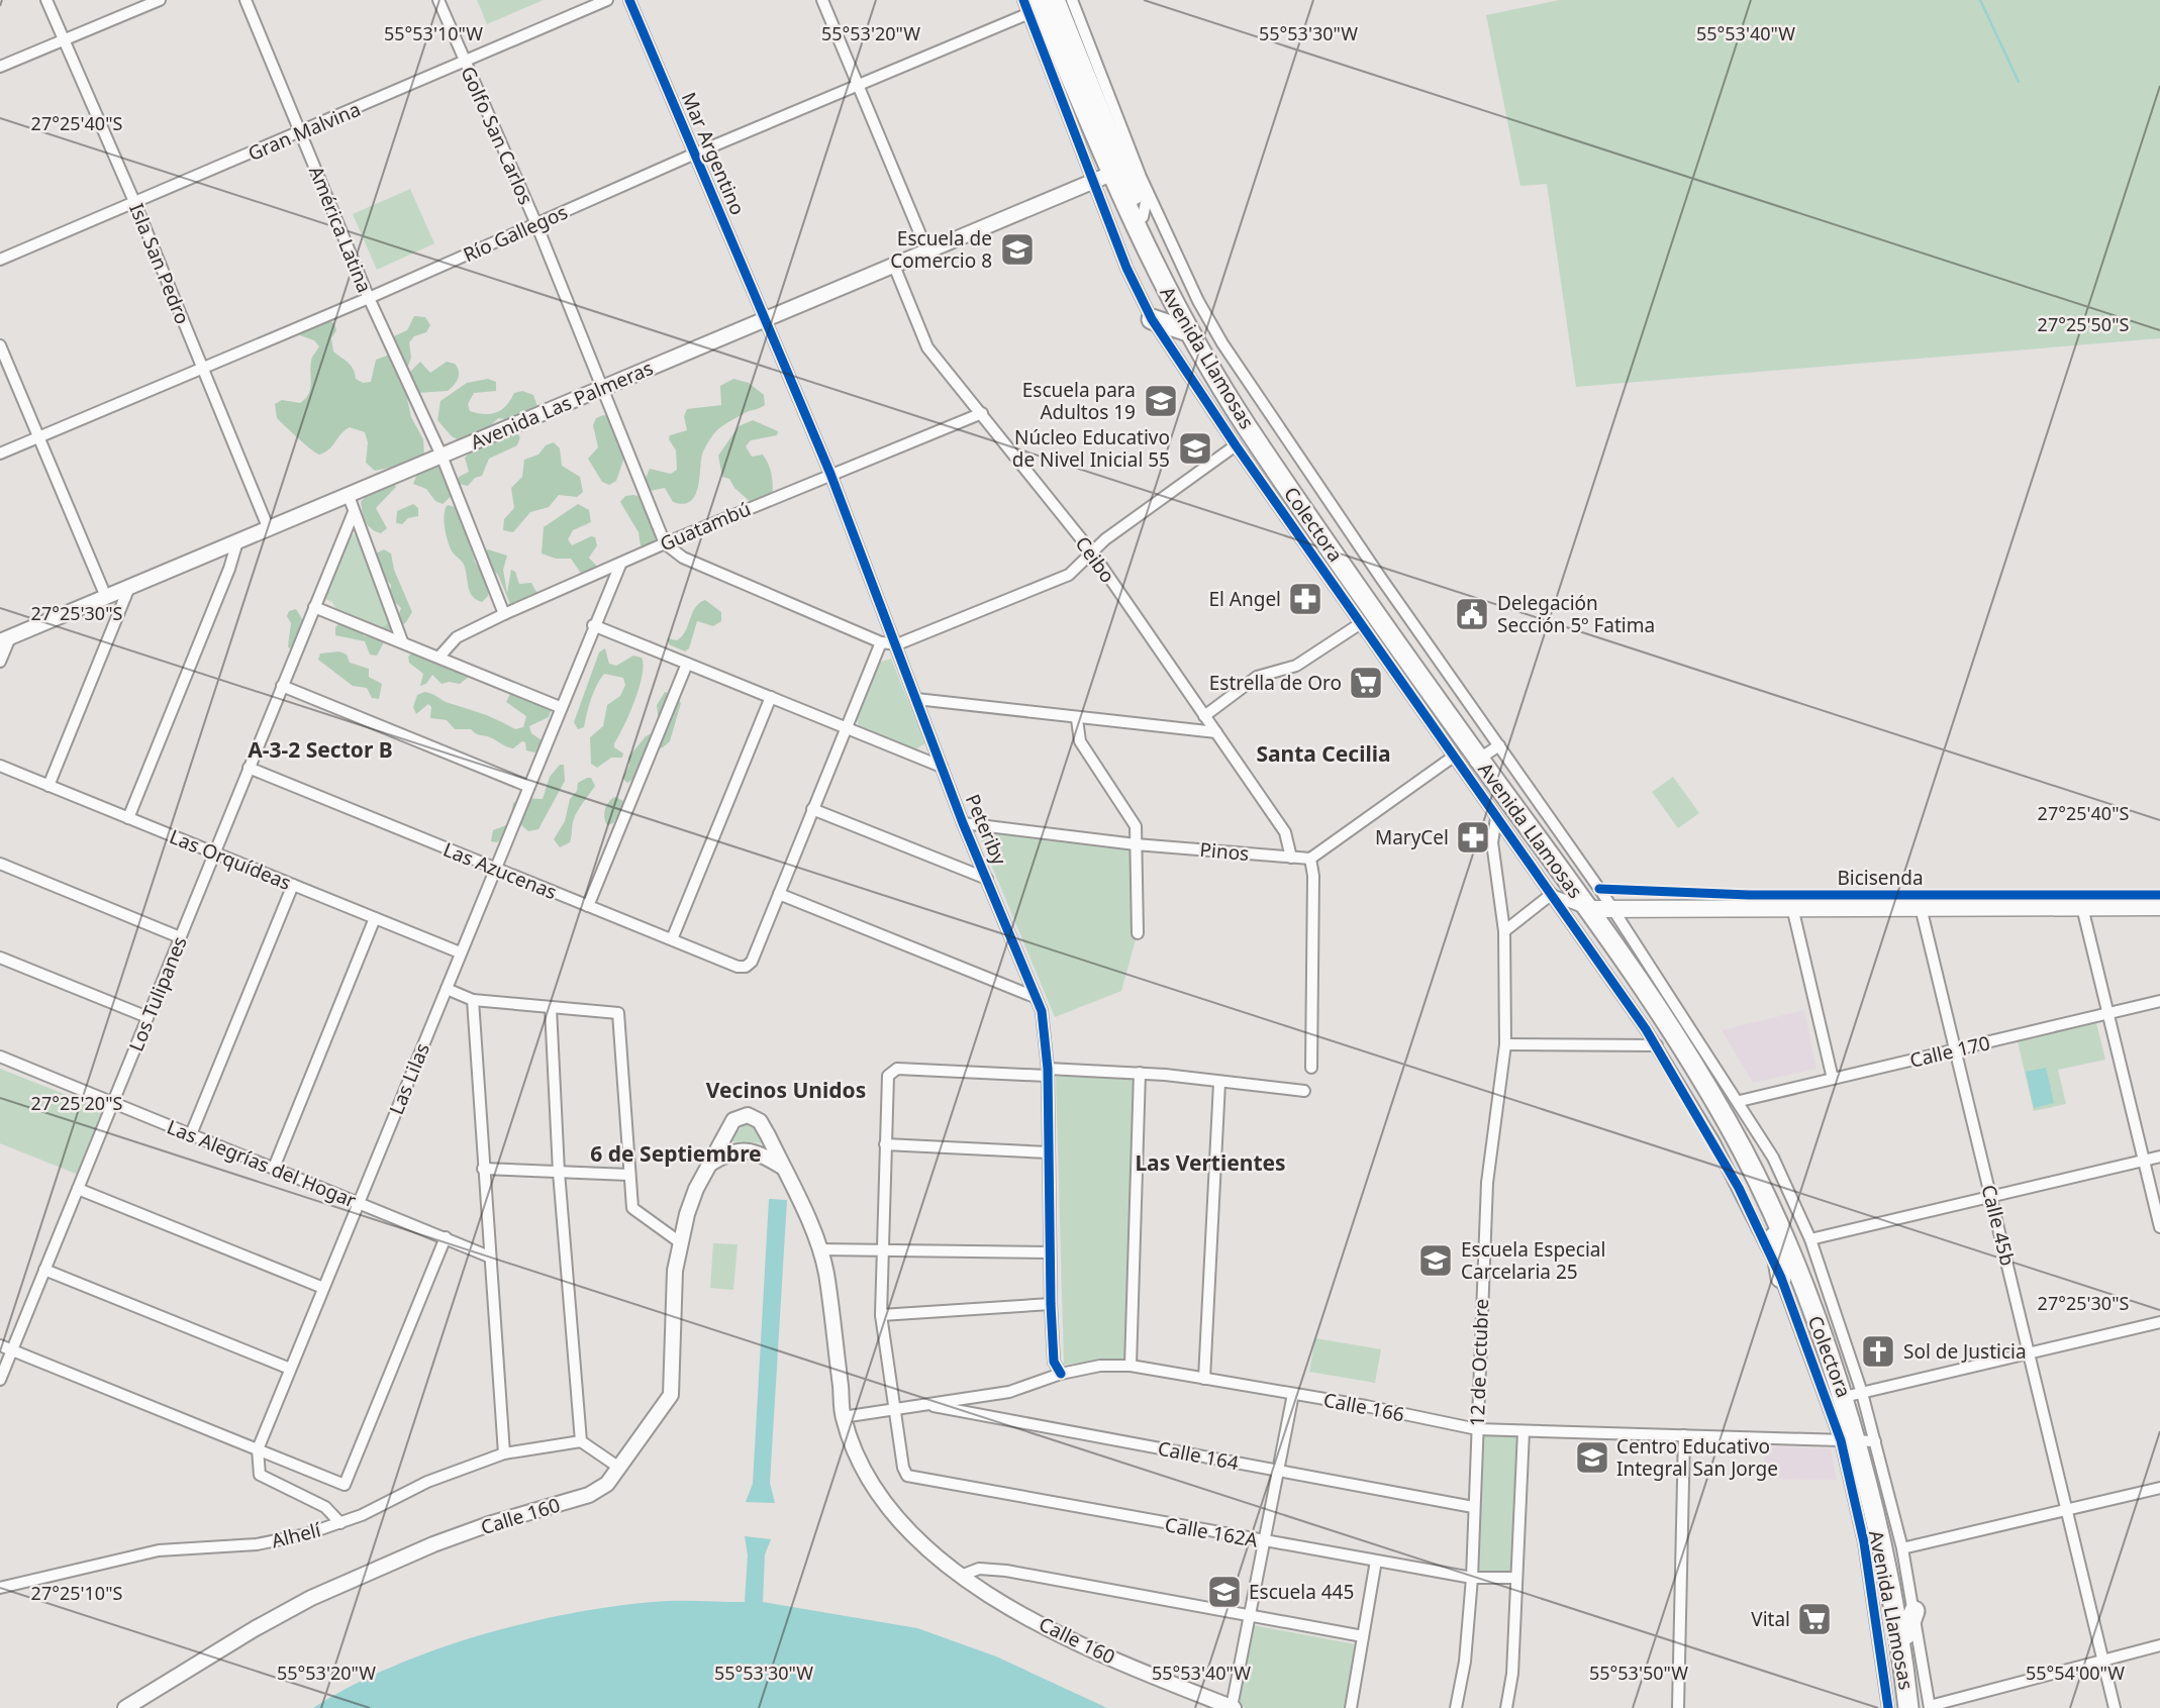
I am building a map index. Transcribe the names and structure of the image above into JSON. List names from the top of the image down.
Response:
{
  "streets": {
    "highway": ["Avenida Llamosas"],
    "main road": ["Avenida Las Palmeras", "Calle 160"],
    "street": [
      "Gran Malvina",
      "Golfo San Carlos",
      "Mar Argentino",
      "América Latina",
      "Río Gallegos",
      "Isla San Pedro",
      "Colectora",
      "Guatambú",
      "Ceibo",
      "Peteriby",
      "Pinos",
      "Las Orquídeas",
      "Las Azucenas",
      "Los Tulipanes",
      "Calle 170",
      "Las Lilas",
      "Las Alegrías del Hogar",
      "Calle 45b",
      "12 de Octubre",
      "Calle 166",
      "Calle 164",
      "Calle 162A",
      "Alhelí"
    ],
    "cycle path": ["Bicisenda"]
  },
  "crossings": [
    ["Gran Malvina", "Golfo San Carlos"],
    ["Gran Malvina", "América Latina"],
    ["Gran Malvina", "Isla San Pedro"],
    ["Golfo San Carlos", "Río Gallegos"],
    ["Golfo San Carlos", "Avenida Las Palmeras"],
    ["Golfo San Carlos", "Guatambú"],
    ["Mar Argentino", "Río Gallegos"],
    ["Mar Argentino", "Avenida Las Palmeras"],
    ["Mar Argentino", "Peteriby"],
    ["América Latina", "Río Gallegos"],
    ["América Latina", "Avenida Las Palmeras"],
    ["América Latina", "Guatambú"],
    ["Río Gallegos", "Isla San Pedro"],
    ["Río Gallegos", "Avenida Llamosas"],
    ["Isla San Pedro", "Avenida Las Palmeras"],
    ["Avenida Llamosas", "Avenida Las Palmeras"],
    ["Avenida Llamosas", "Colectora"],
    ["Avenida Llamosas", "Calle 166"],
    ["Avenida Las Palmeras", "Colectora"],
    ["Avenida Las Palmeras", "Ceibo"],
    ["Avenida Las Palmeras", "Peteriby"],
    ["Colectora", "Calle 170"],
    ["Colectora", "12 de Octubre"],
    ["Guatambú", "Ceibo"],
    ["Guatambú", "Peteriby"],
    ["Guatambú", "Las Lilas"],
    ["Ceibo", "Pinos"],
    ["Peteriby", "Pinos"],
    ["Peteriby", "Calle 166"],
    ["Las Orquídeas", "Los Tulipanes"],
    ["Las Orquídeas", "Las Lilas"],
    ["Las Azucenas", "Los Tulipanes"],
    ["Las Azucenas", "Las Lilas"],
    ["Los Tulipanes", "Las Alegrías del Hogar"],
    ["Calle 170", "Calle 45b"],
    ["Las Lilas", "Las Alegrías del Hogar"],
    ["12 de Octubre", "Calle 166"],
    ["12 de Octubre", "Calle 164"],
    ["12 de Octubre", "Calle 162A"],
    ["Calle 166", "Calle 164"],
    ["Calle 166", "Calle 160"],
    ["Calle 166", "Calle 162A"]
  ],
  "districts": [
    "A-3-2 Sector B",
    "Santa Cecilia",
    "Vecinos Unidos",
    "6 de Septiembre",
    "Las Vertientes"
  ],
  "places": {
    "school or university": [
      "Escuela de Comercio 8",
      "Escuela para Adultos 19",
      "Núcleo Educativo de Nivel Inicial 55",
      "Escuela Especial Carcelaria 25",
      "Centro Educativo Integral San Jorge",
      "Escuela 445"
    ],
    "pharmacy": ["El Angel", "MaryCel"],
    "public building": ["Delegación Sección 5º Fatima"],
    "supermarket": ["Estrella de Oro", "Vital"],
    "church": ["Sol de Justicia"]
  },
  "coordinates": [
    "55°53'10\"W",
    "55°53'20\"W",
    "55°53'30\"W",
    "55°53'40\"W",
    "27°25'40\"S",
    "27°25'50\"S",
    "27°25'30\"S",
    "27°25'20\"S",
    "27°25'10\"S",
    "55°53'50\"W",
    "55°54'00\"W"
  ]
}
